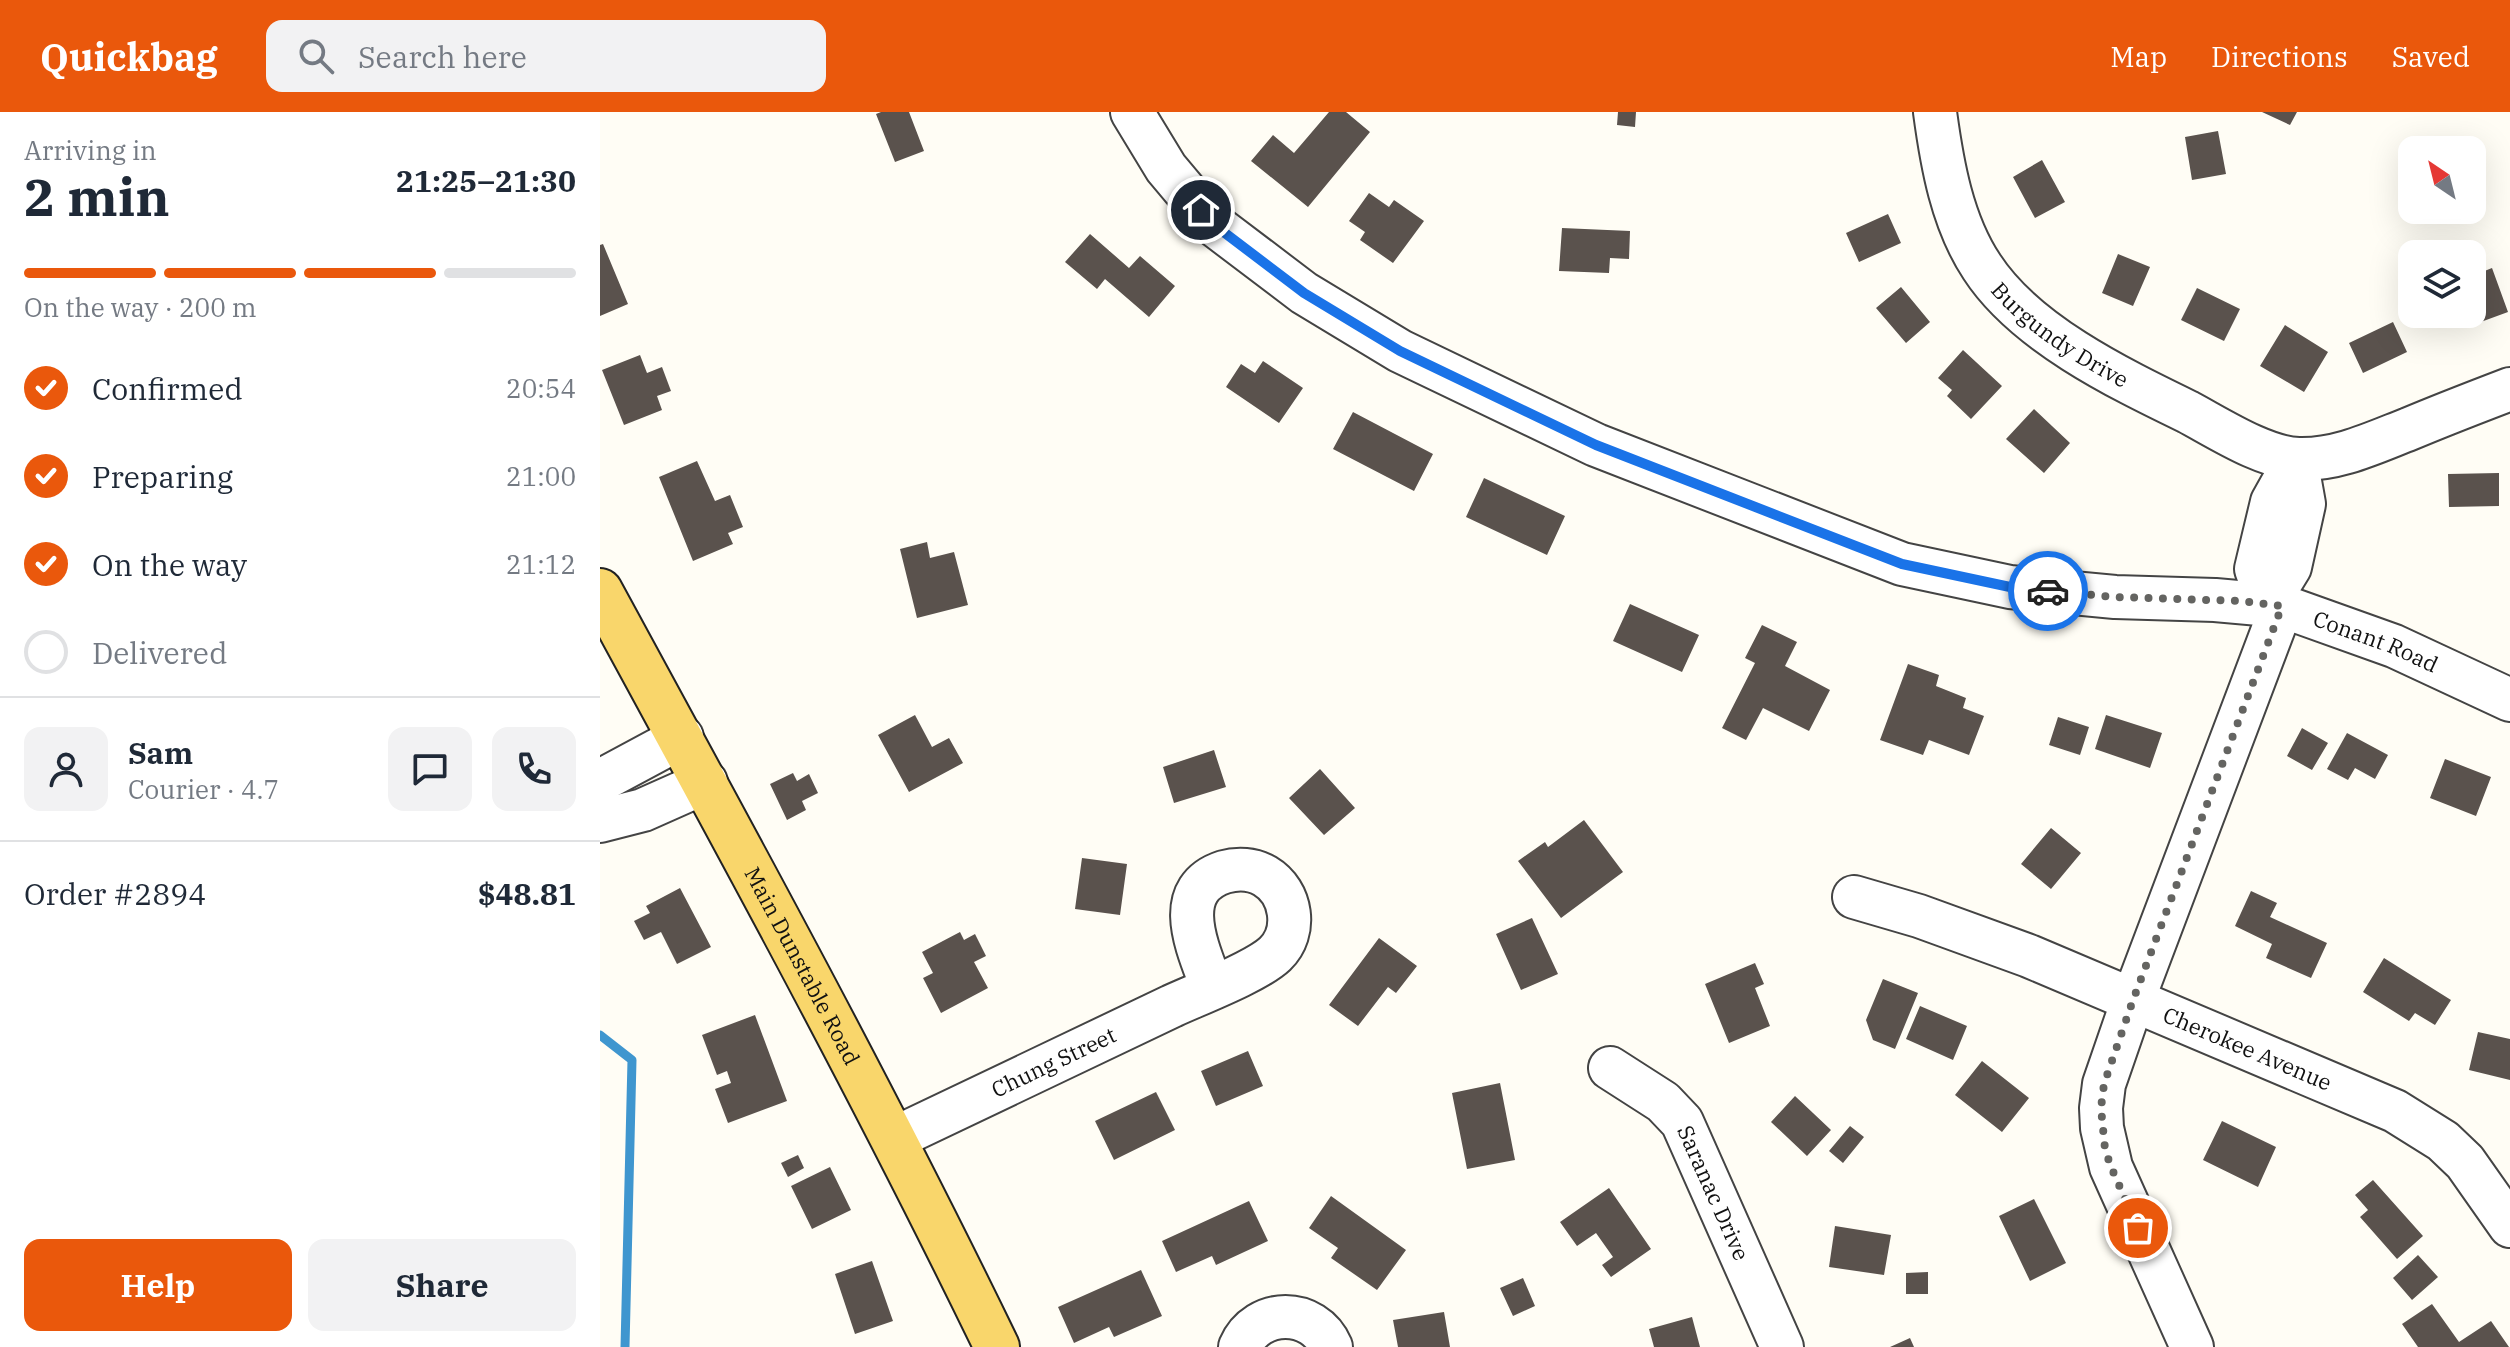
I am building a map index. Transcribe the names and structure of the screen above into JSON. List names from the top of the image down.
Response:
{
  "streets": {
    "main road": ["Main Dunstable Road"],
    "street": [
      "Burgundy Drive",
      "Conant Road",
      "Cherokee Avenue",
      "Chung Street",
      "Saranac Drive"
    ]
  },
  "crossings": [
    ["Main Dunstable Road", "Chung Street"]
  ],
  "north": "top left",
  "page": {
    "header": "Quickbag",
    "search": "Search here",
    "nav": ["Map", "Directions", "Saved"],
    "heading": ["2 min", "Arriving in", "21:25–21:30"],
    "panel": [
      "Sam",
      "Courier · 4.7",
      "Order #2894",
      "$48.81"
    ],
    "bar": "On the way · 200 m",
    "list": [
      ["Confirmed", "20:54"],
      ["Preparing", "21:00"],
      ["On the way", "21:12"],
      "Delivered"
    ],
    "buttons": ["Help", "Share"]
  }
}
